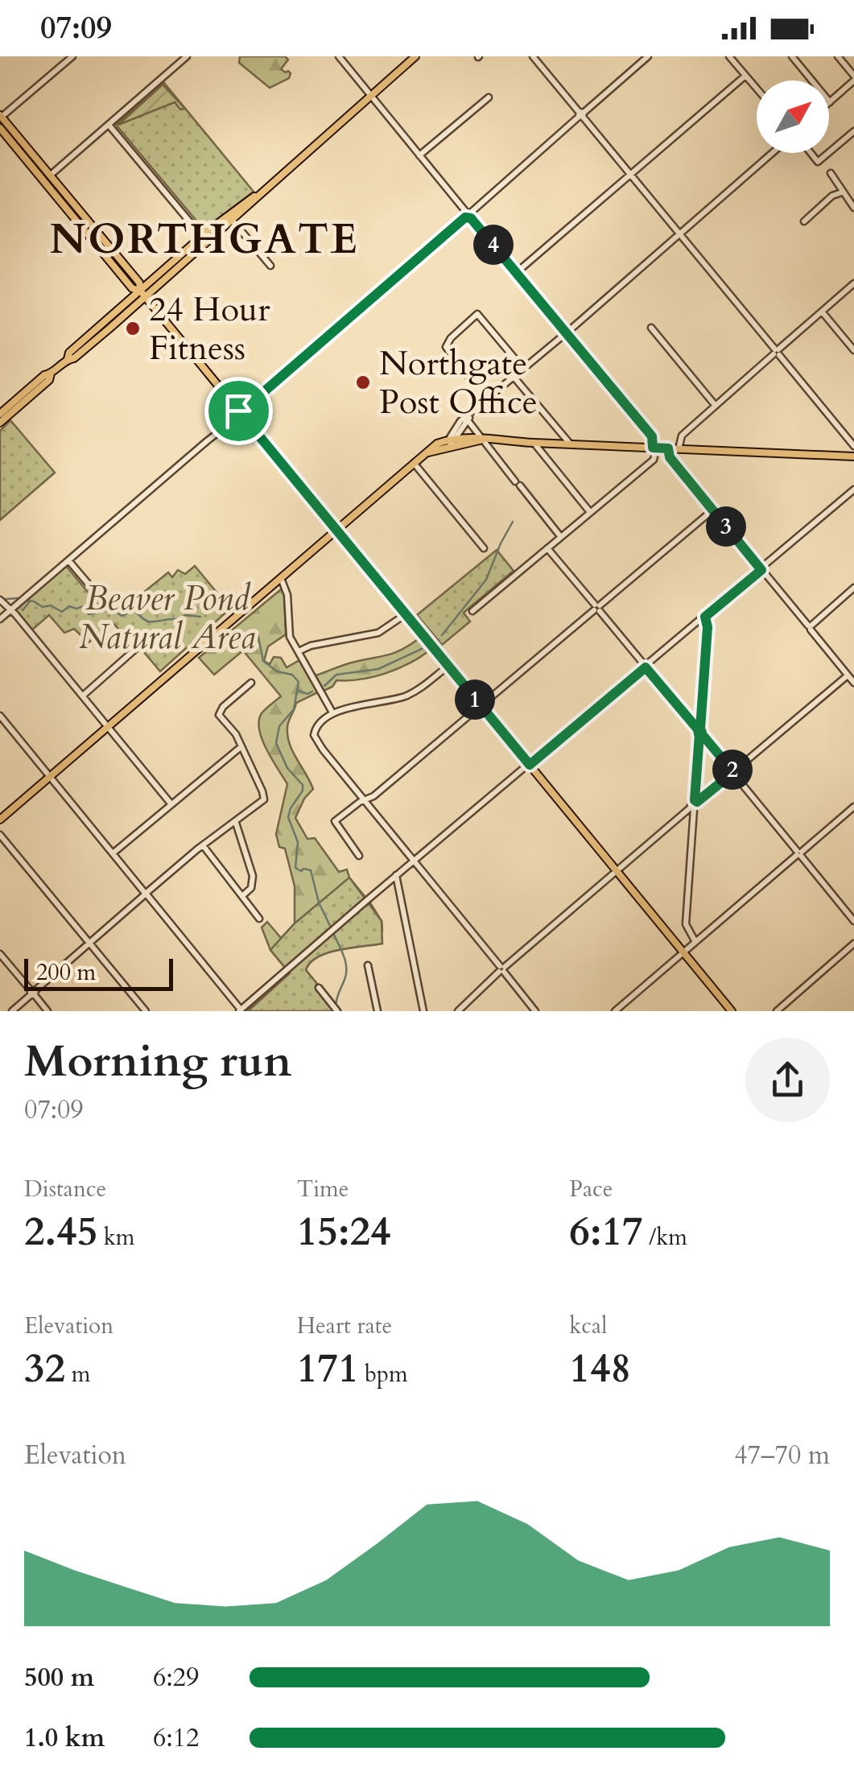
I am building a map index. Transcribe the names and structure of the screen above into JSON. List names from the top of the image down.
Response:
{
  "districts": ["NORTHGATE"],
  "parks": ["Beaver Pond Natural Area"],
  "places": ["24 Hour Fitness", "Northgate Post Office"],
  "scale_bar": "200 m",
  "north": "top right",
  "page": {
    "status": "07:09",
    "pins": [
      "4",
      "3",
      "1",
      "2"
    ],
    "scale": "200 m",
    "heading": ["Morning run", "07:09"],
    "stats": [
      ["Distance", "2.45 km"],
      ["Time", "15:24"],
      ["Pace", "6:17 /km"],
      ["Elevation", "32 m"],
      ["Heart rate", "171 bpm"],
      ["kcal", "148"]
    ],
    "chart": ["Elevation", "47–70 m"],
    "list": [
      {
        "name": "500 m",
        "note": "6:29"
      },
      {
        "name": "1.0 km",
        "note": "6:12"
      }
    ]
  }
}
